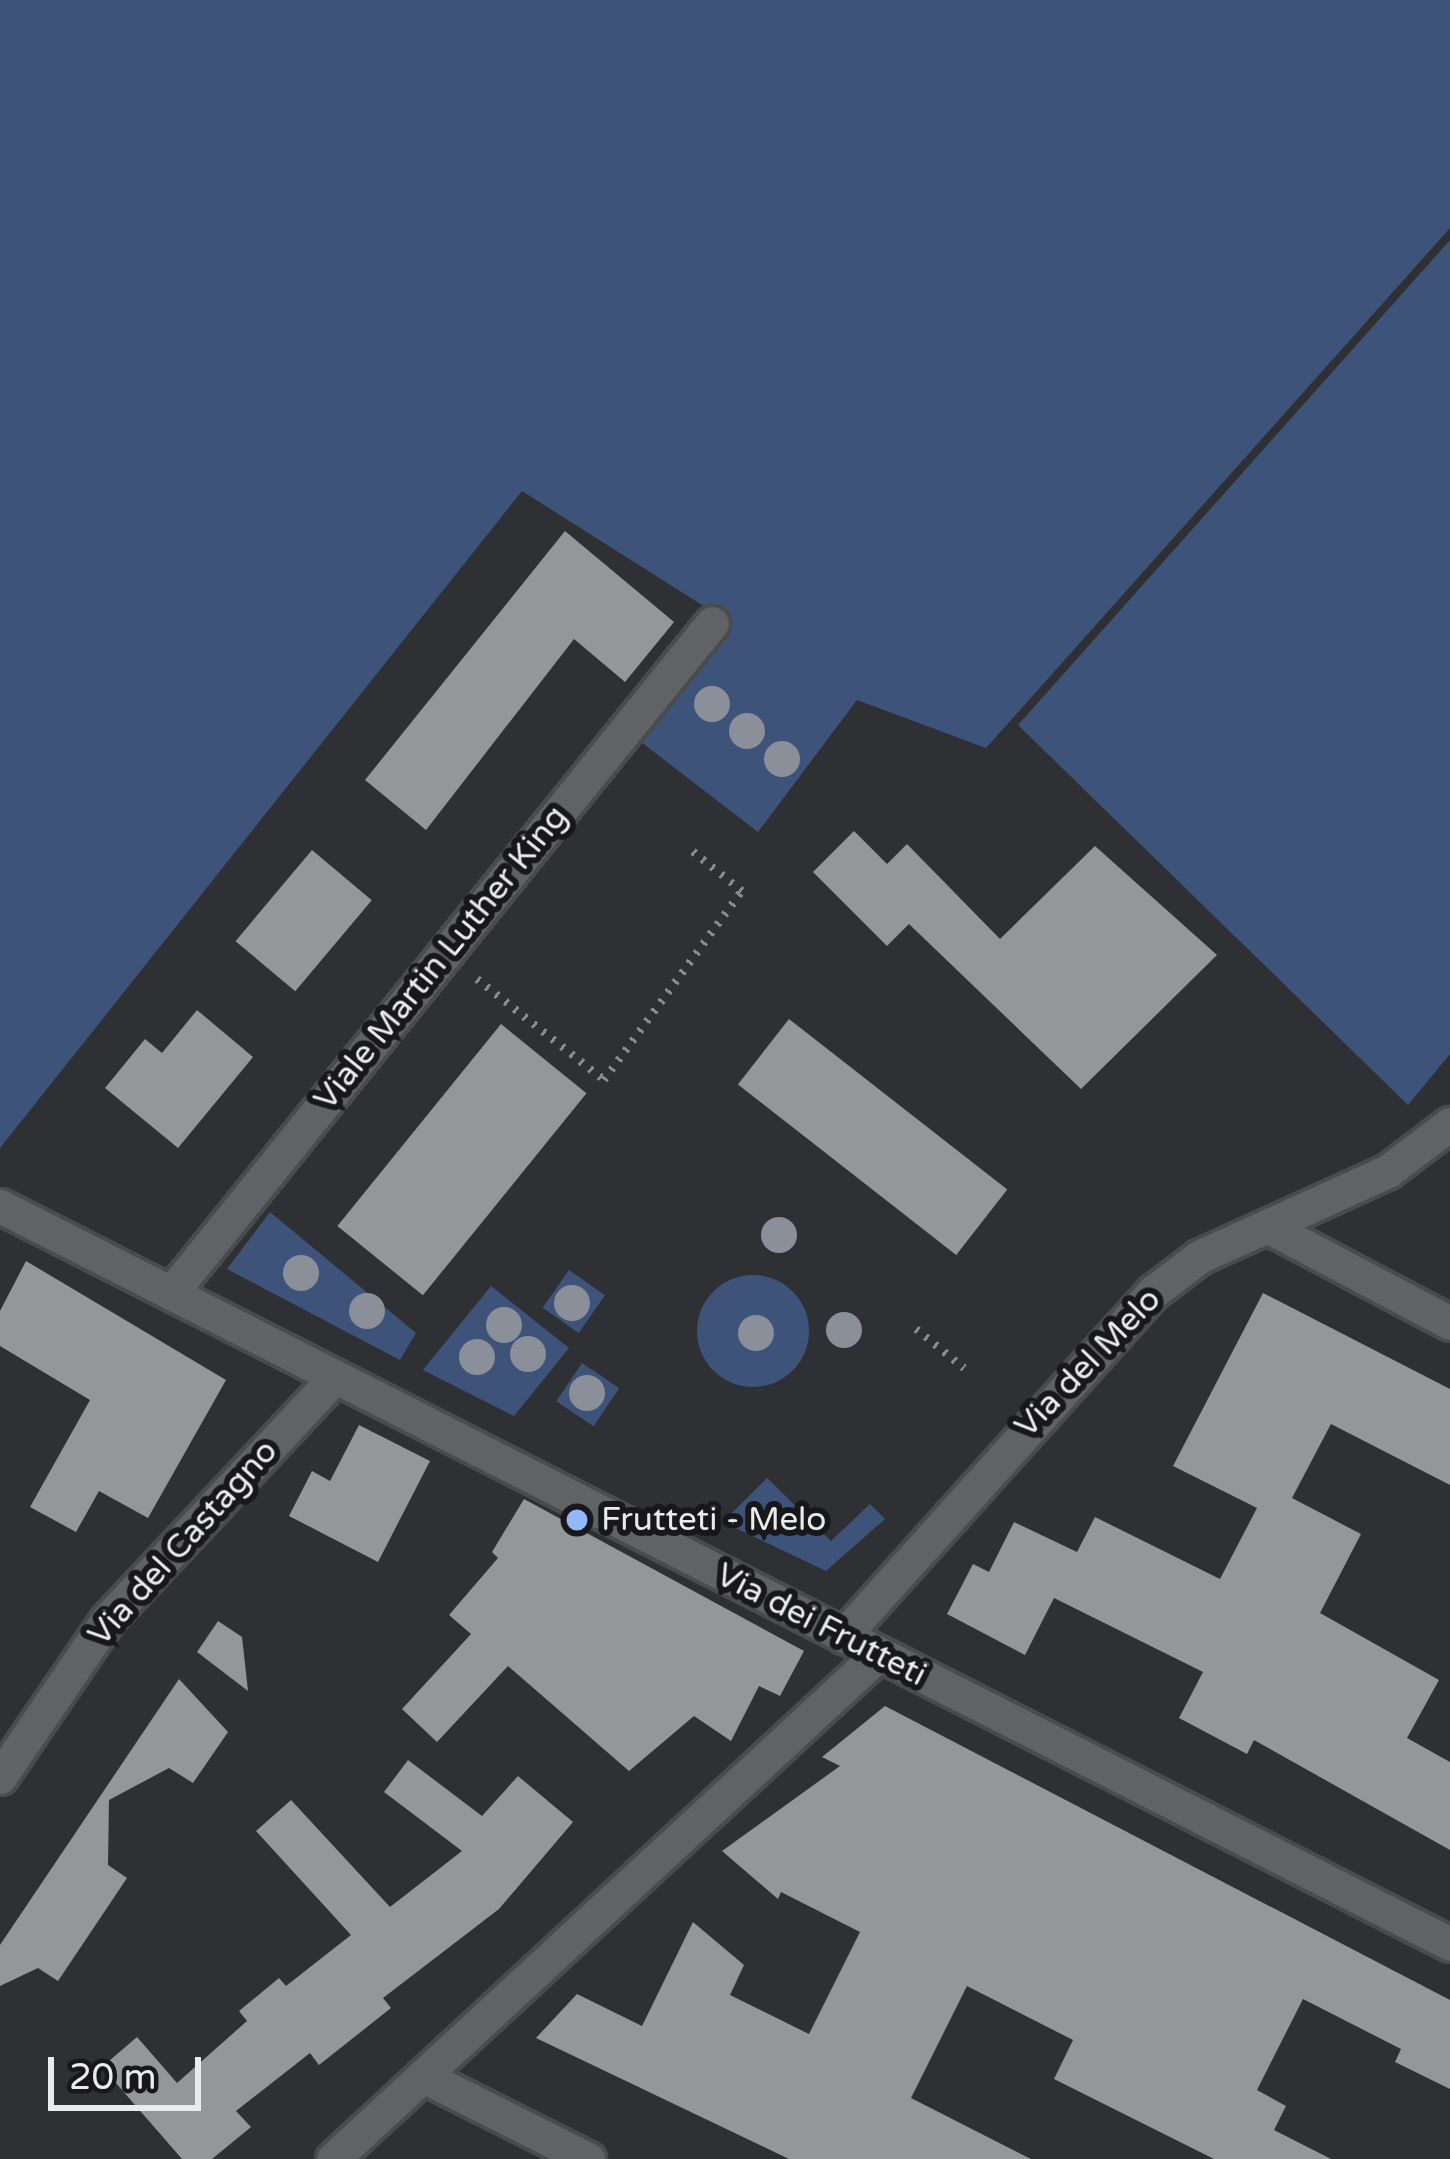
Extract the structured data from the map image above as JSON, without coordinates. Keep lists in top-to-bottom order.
{
  "streets": {
    "street": [
      "Viale Martin Luther King",
      "Via del Melo",
      "Via del Castagno",
      "Via dei Frutteti"
    ]
  },
  "crossings": [
    ["Viale Martin Luther King", "Via dei Frutteti"],
    ["Via del Melo", "Via dei Frutteti"],
    ["Via del Castagno", "Via dei Frutteti"]
  ],
  "places": ["Frutteti - Melo"],
  "scale_bar": "20 m"
}
